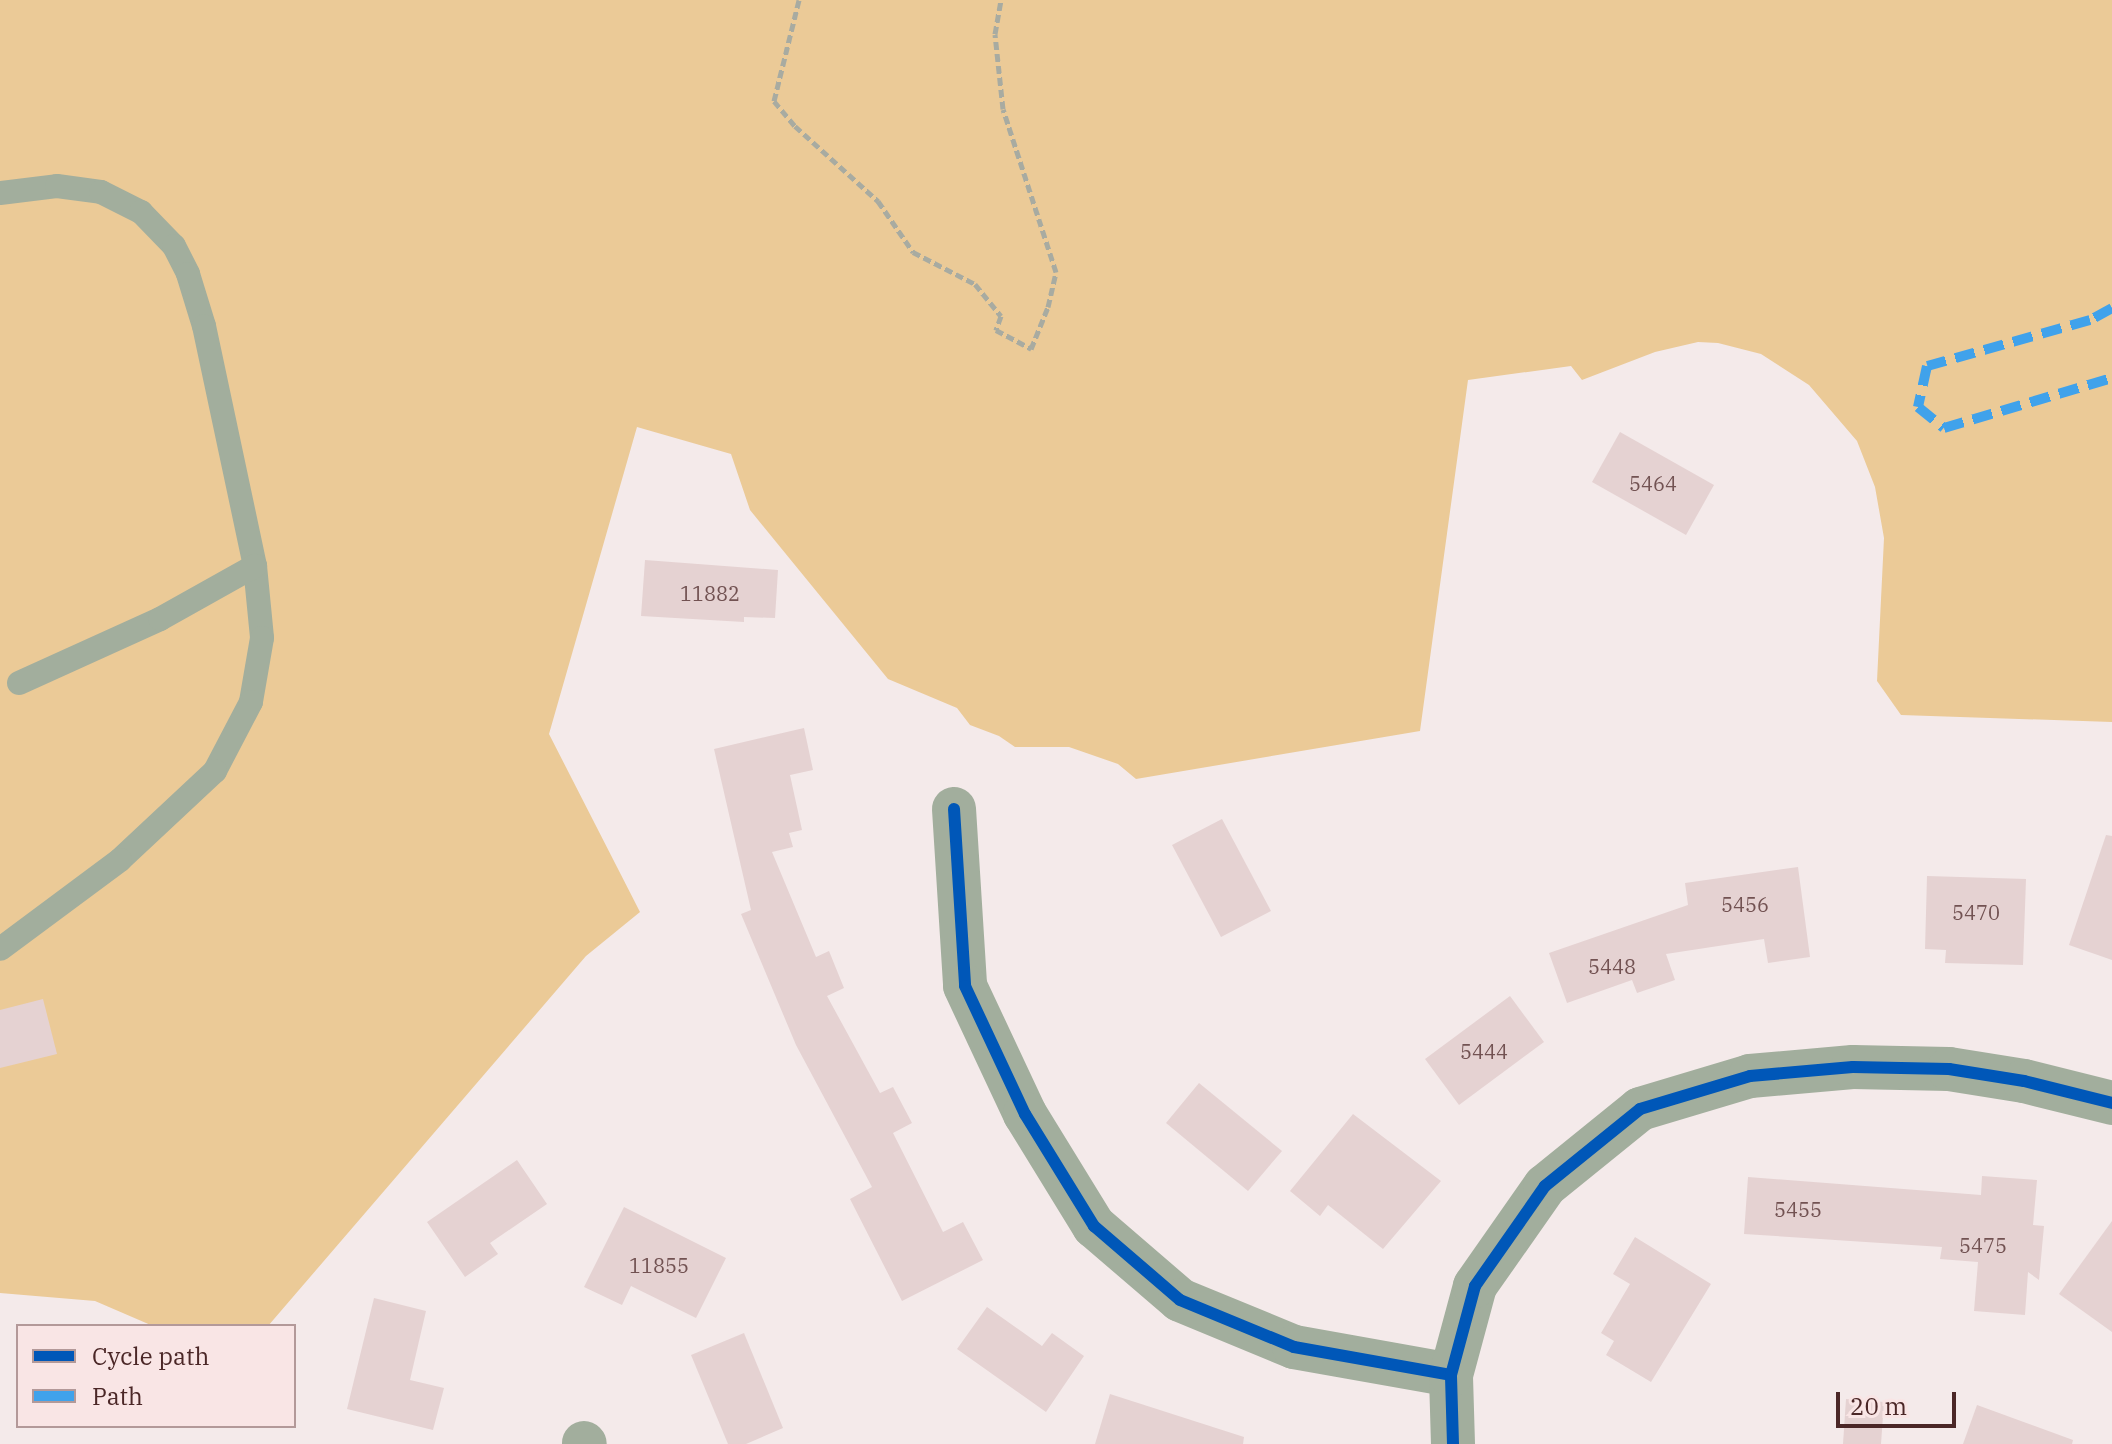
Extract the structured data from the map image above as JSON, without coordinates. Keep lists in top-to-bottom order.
{
  "house_numbers": [
    "5464",
    "11882",
    "5456",
    "5470",
    "5448",
    "5444",
    "5455",
    "5475",
    "11855"
  ],
  "legend": ["Cycle path", "Path"],
  "scale_bar": "20 m"
}
